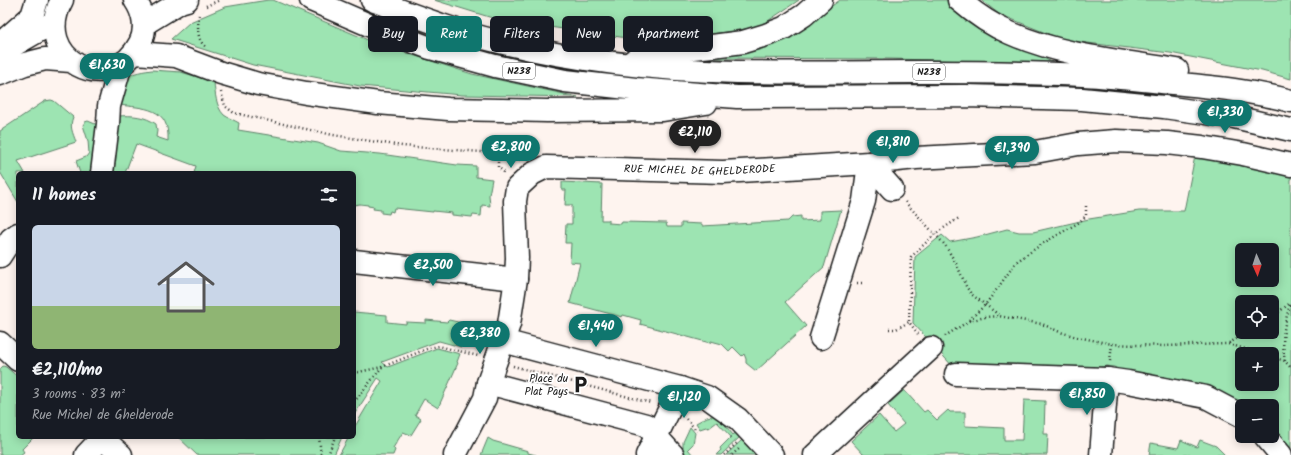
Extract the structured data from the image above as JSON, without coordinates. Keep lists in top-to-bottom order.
{
  "streets": {
    "main road": ["N238", "RUE MICHEL DE GHELDERODE"]
  },
  "places": {
    "parking": ["Place du Plat Pays"]
  },
  "north": "bottom",
  "page": {
    "chip": [
      "Buy",
      "Rent",
      "Filters",
      "New",
      "Apartment"
    ],
    "price": [
      "€1,630",
      "€1,330",
      "€2,110",
      "€1,810",
      "€2,800",
      "€1,390",
      "€2,500",
      "€1,440",
      "€2,380",
      "€1,850",
      "€1,120"
    ],
    "heading": "11 homes",
    "list": [
      {
        "name": "€2,110/mo",
        "note": "3 rooms · 83 m² · Rue Michel de Ghelderode"
      }
    ],
    "map_buttons": ["+", "−"]
  }
}
